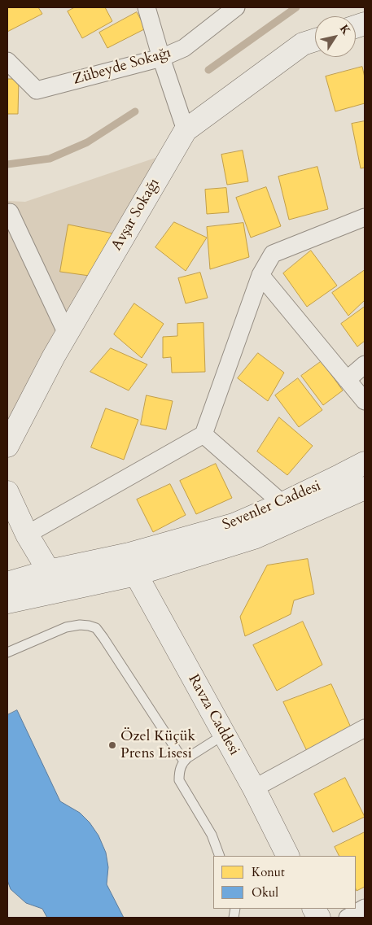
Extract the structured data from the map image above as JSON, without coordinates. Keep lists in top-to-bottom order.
{
  "streets": {
    "street": [
      "Zübeyde Sokağı",
      "Avşar Sokağı",
      "Sevenler Caddesi",
      "Ravza Caddesi"
    ]
  },
  "crossings": [
    ["Sevenler Caddesi", "Ravza Caddesi"]
  ],
  "places": ["Özel Küçük Prens Lisesi"],
  "legend": ["Konut", "Okul"],
  "north": "top right"
}
